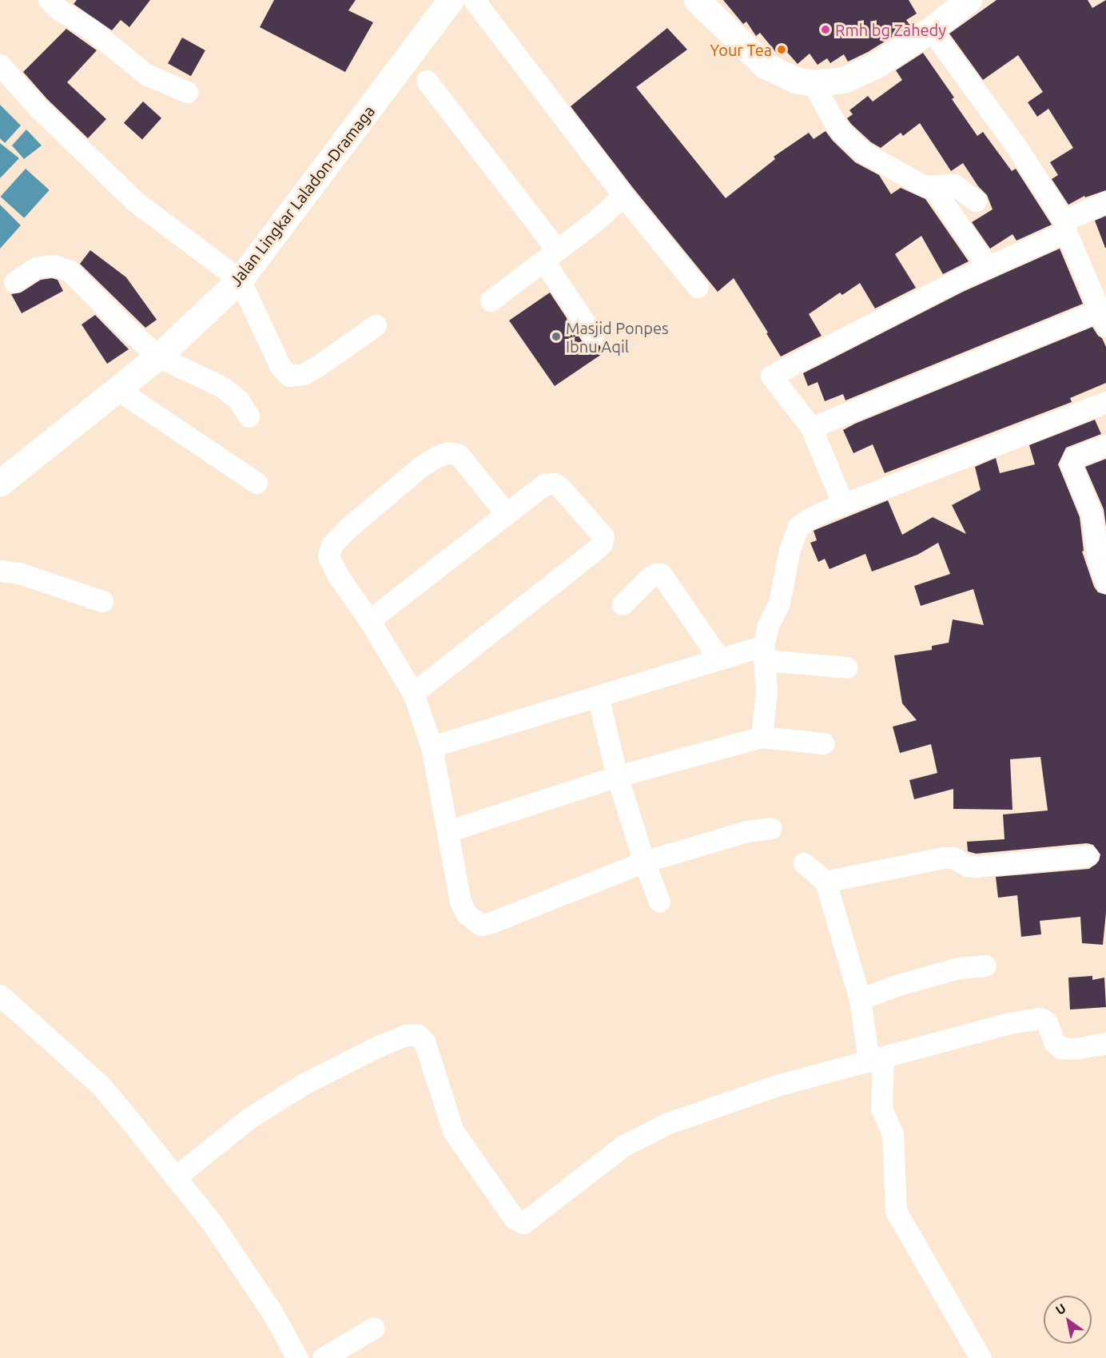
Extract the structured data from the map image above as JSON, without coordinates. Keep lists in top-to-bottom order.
{
  "streets": {
    "main road": ["Jalan Lingkar Laladon-Dramaga"]
  },
  "places": ["Rmh bg Zahedy", "Your Tea", "Masjid Ponpes Ibnu Aqil"],
  "north": "top left"
}
